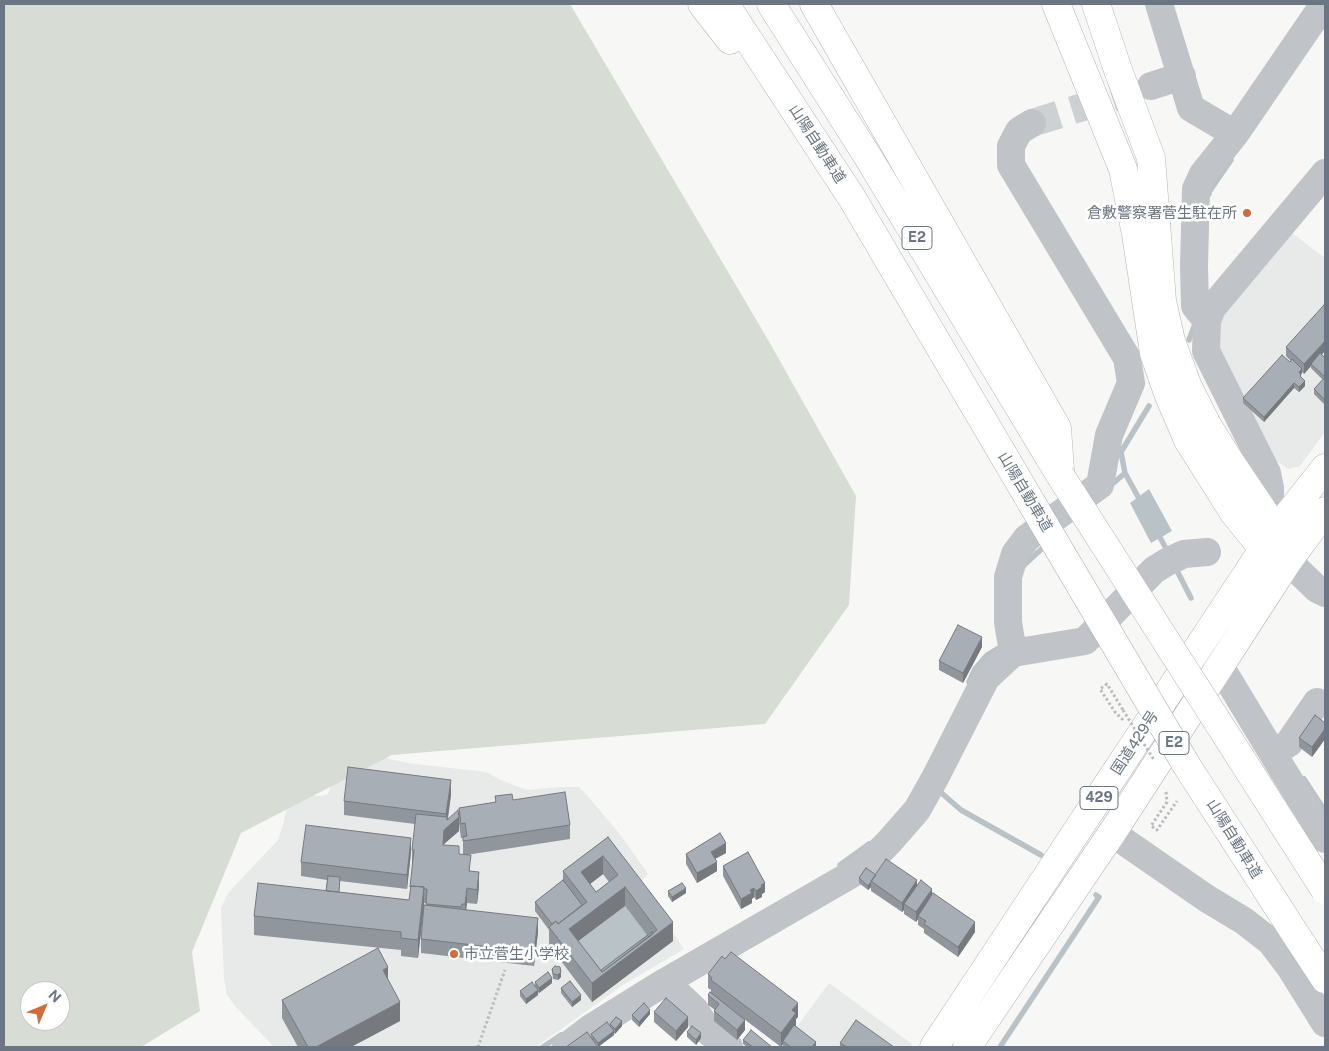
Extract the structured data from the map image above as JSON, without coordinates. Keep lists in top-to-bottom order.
{
  "streets": {
    "highway": [
      "山陽自動車道",
      "E2",
      "国道429号",
      "429"
    ]
  },
  "places": ["倉敷警察署菅生駐在所", "市立菅生小学校"],
  "north": "top right"
}
